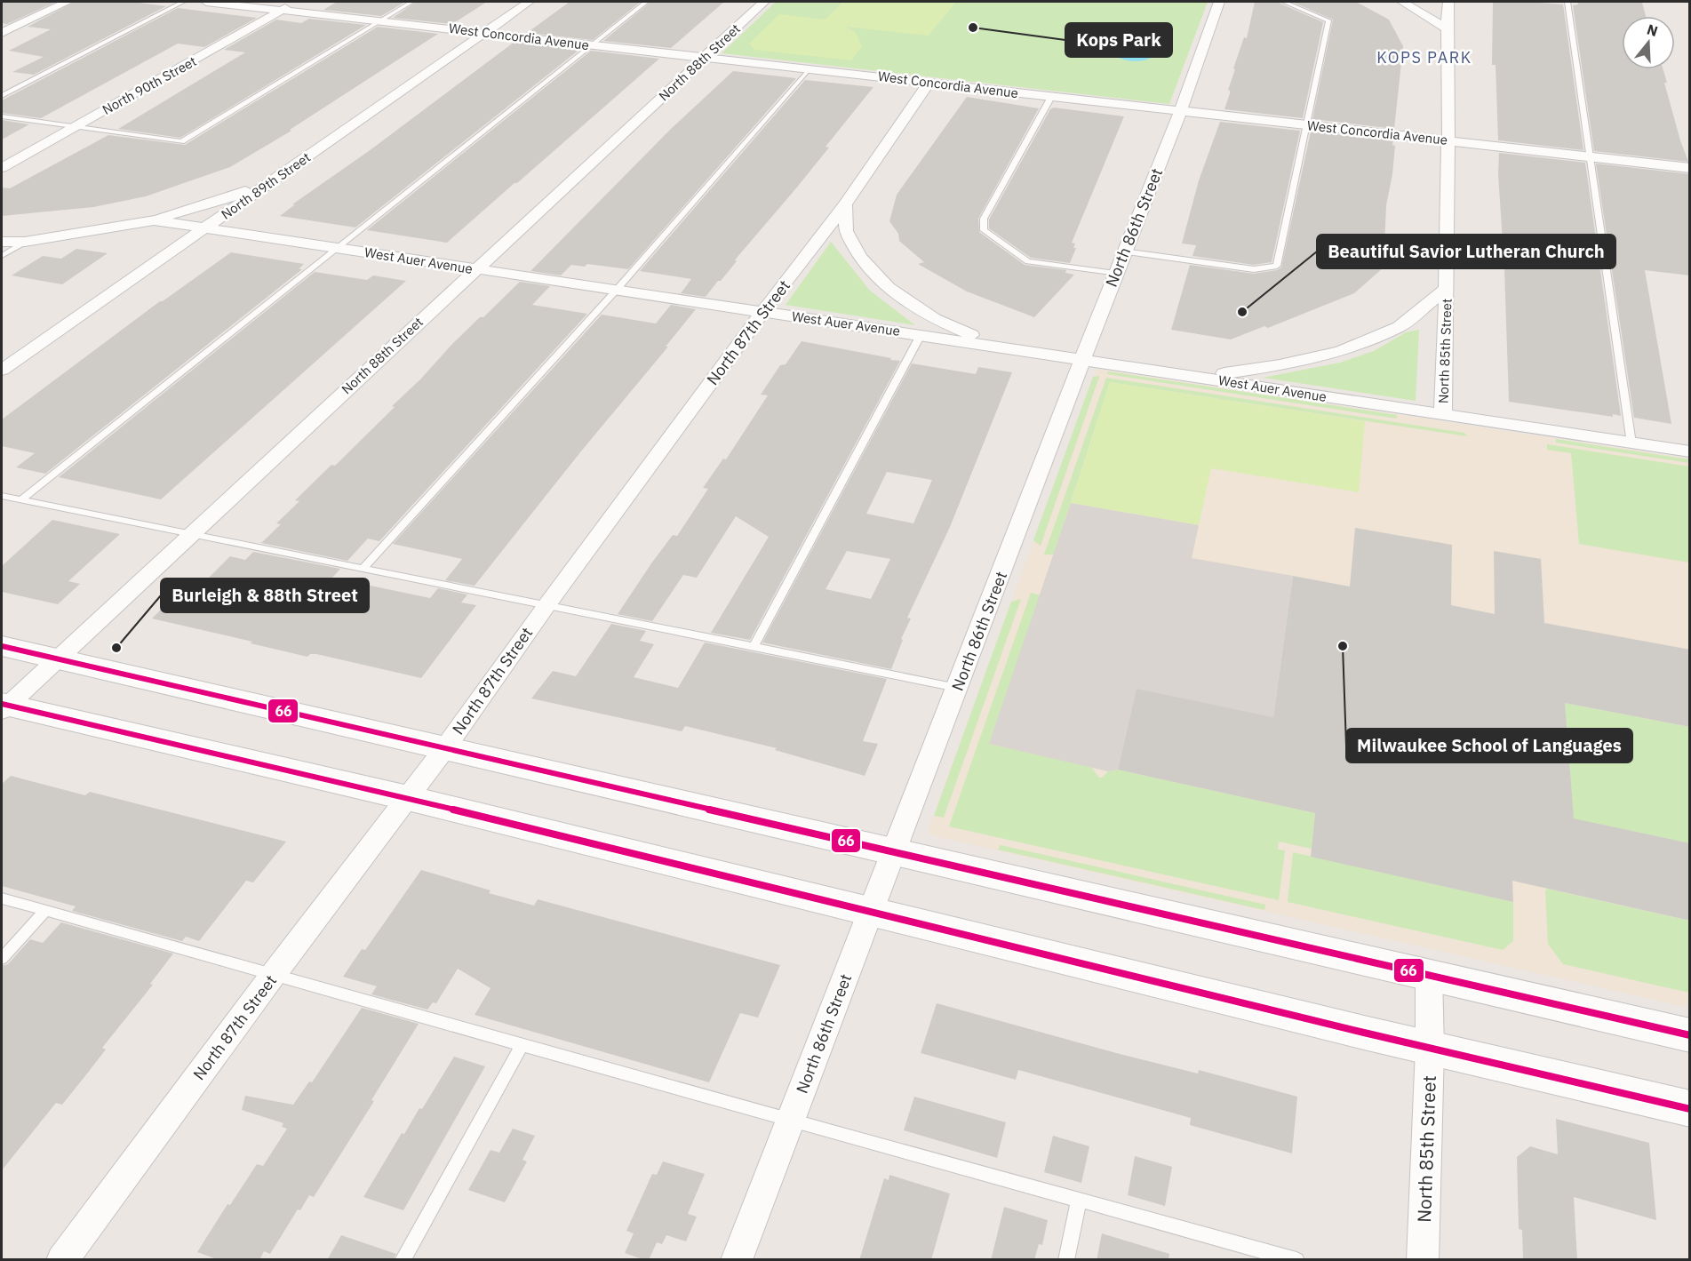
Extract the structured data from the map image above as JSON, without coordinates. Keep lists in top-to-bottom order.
{
  "streets": {
    "street": [
      "West Concordia Avenue",
      "North 88th Street",
      "North 90th Street",
      "North 89th Street",
      "North 86th Street",
      "West Auer Avenue",
      "North 87th Street",
      "North 85th Street"
    ]
  },
  "crossings": [
    ["West Concordia Avenue", "North 88th Street"],
    ["West Concordia Avenue", "North 90th Street"],
    ["West Concordia Avenue", "North 89th Street"],
    ["West Concordia Avenue", "North 86th Street"],
    ["West Concordia Avenue", "North 87th Street"],
    ["West Concordia Avenue", "North 85th Street"],
    ["North 88th Street", "West Auer Avenue"],
    ["North 89th Street", "West Auer Avenue"],
    ["North 86th Street", "West Auer Avenue"],
    ["West Auer Avenue", "North 87th Street"],
    ["West Auer Avenue", "North 85th Street"]
  ],
  "districts": ["KOPS PARK"],
  "places": [
    "Kops Park",
    "Beautiful Savior Lutheran Church",
    "Milwaukee School of Languages",
    "Burleigh & 88th Street"
  ],
  "lines": ["transit line 66"],
  "north": "top"
}
